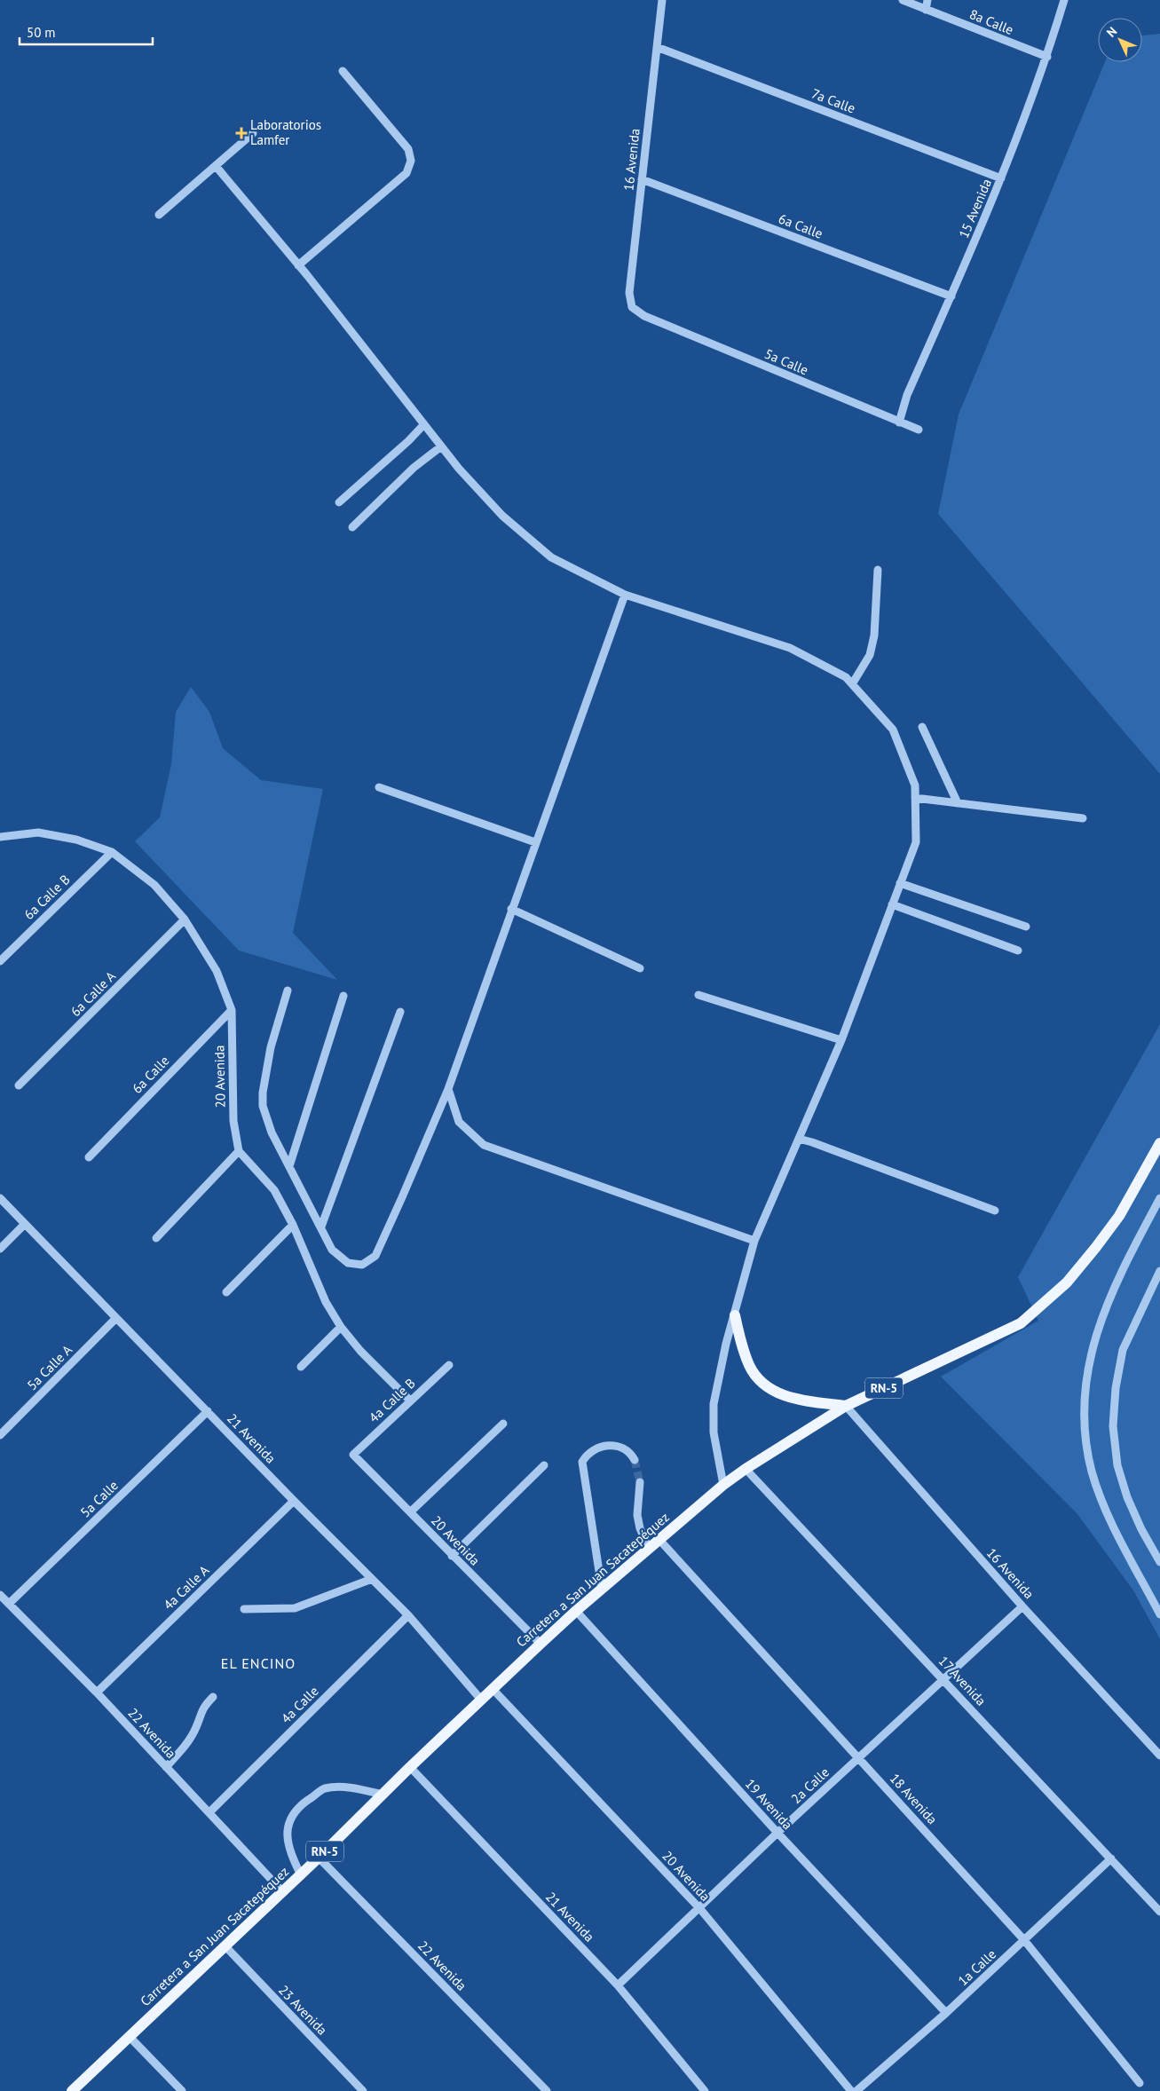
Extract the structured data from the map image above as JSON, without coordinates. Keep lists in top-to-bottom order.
{
  "streets": {
    "main road": ["RN-5", "Carretera a San Juan Sacatepéquez"],
    "street": [
      "8a Calle",
      "7a Calle",
      "16 Avenida",
      "15 Avenida",
      "6a Calle",
      "5a Calle",
      "6a Calle B",
      "6a Calle A",
      "20 Avenida",
      "5a Calle A",
      "4a Calle B",
      "21 Avenida",
      "4a Calle A",
      "17 Avenida",
      "4a Calle",
      "22 Avenida",
      "2a Calle",
      "18 Avenida",
      "19 Avenida",
      "1a Calle",
      "23 Avenida"
    ]
  },
  "crossings": [
    ["8a Calle", "15 Avenida"],
    ["7a Calle", "16 Avenida"],
    ["7a Calle", "15 Avenida"],
    ["16 Avenida", "6a Calle"],
    ["16 Avenida", "5a Calle"],
    ["16 Avenida", "Carretera a San Juan Sacatepéquez"],
    ["16 Avenida", "2a Calle"],
    ["15 Avenida", "6a Calle"],
    ["15 Avenida", "5a Calle"],
    ["6a Calle", "20 Avenida"],
    ["5a Calle", "21 Avenida"],
    ["5a Calle", "22 Avenida"],
    ["6a Calle B", "20 Avenida"],
    ["6a Calle A", "20 Avenida"],
    ["20 Avenida", "4a Calle B"],
    ["20 Avenida", "Carretera a San Juan Sacatepéquez"],
    ["20 Avenida", "2a Calle"],
    ["5a Calle A", "21 Avenida"],
    ["21 Avenida", "Carretera a San Juan Sacatepéquez"],
    ["21 Avenida", "4a Calle A"],
    ["21 Avenida", "4a Calle"],
    ["21 Avenida", "2a Calle"],
    ["Carretera a San Juan Sacatepéquez", "17 Avenida"],
    ["Carretera a San Juan Sacatepéquez", "22 Avenida"],
    ["Carretera a San Juan Sacatepéquez", "18 Avenida"],
    ["Carretera a San Juan Sacatepéquez", "19 Avenida"],
    ["Carretera a San Juan Sacatepéquez", "23 Avenida"],
    ["4a Calle A", "22 Avenida"],
    ["17 Avenida", "2a Calle"],
    ["17 Avenida", "1a Calle"],
    ["4a Calle", "22 Avenida"],
    ["2a Calle", "18 Avenida"],
    ["2a Calle", "19 Avenida"],
    ["18 Avenida", "1a Calle"],
    ["19 Avenida", "1a Calle"]
  ],
  "districts": ["EL ENCINO"],
  "places": {
    "health": ["Laboratorios Lamfer"]
  },
  "scale_bar": "50 m",
  "north": "top left"
}
